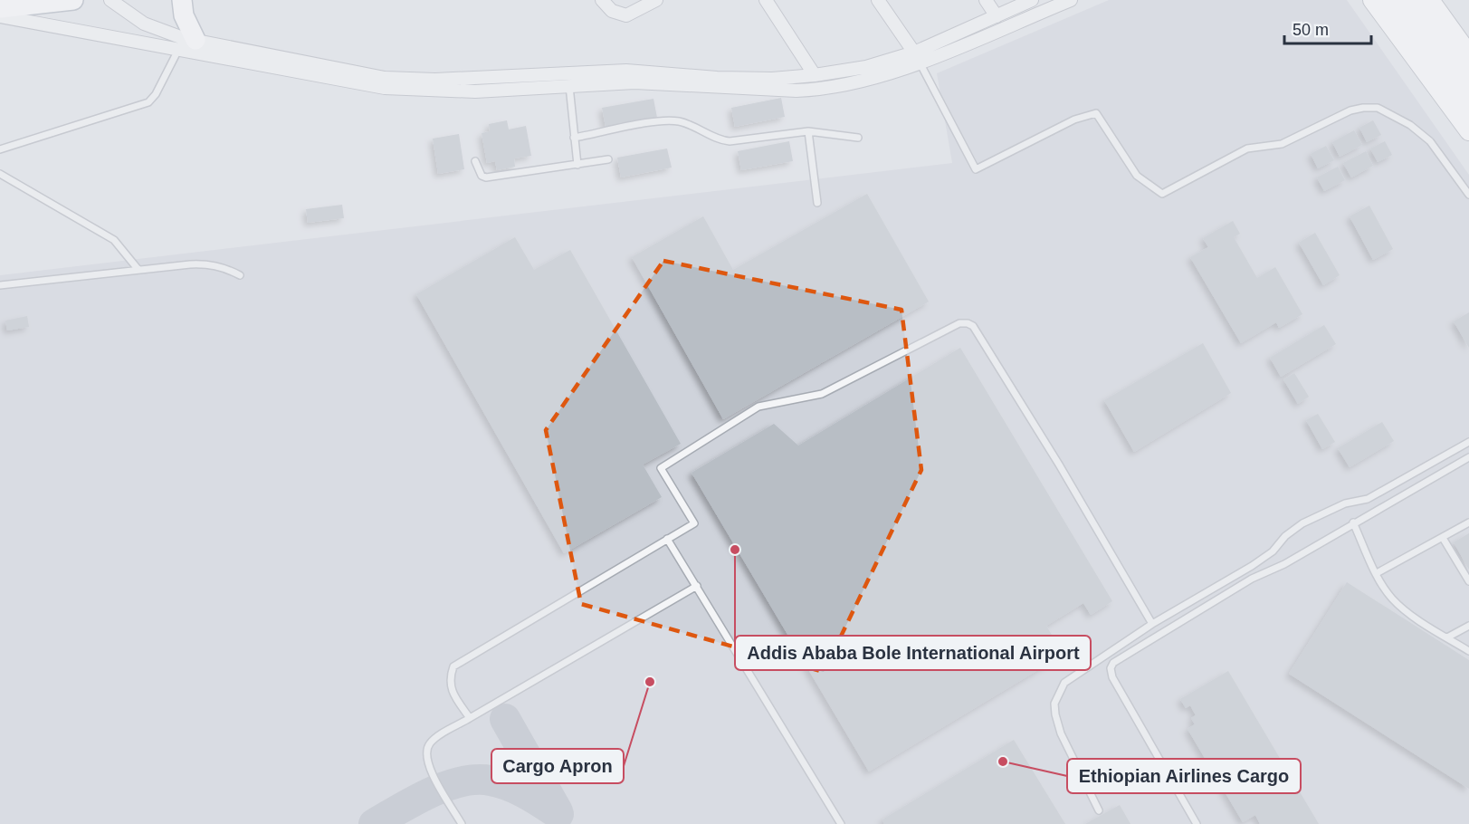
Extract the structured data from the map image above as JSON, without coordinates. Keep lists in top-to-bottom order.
{
  "places": ["Addis Ababa Bole International Airport", "Cargo Apron", "Ethiopian Airlines Cargo"],
  "scale_bar": "50 m"
}
